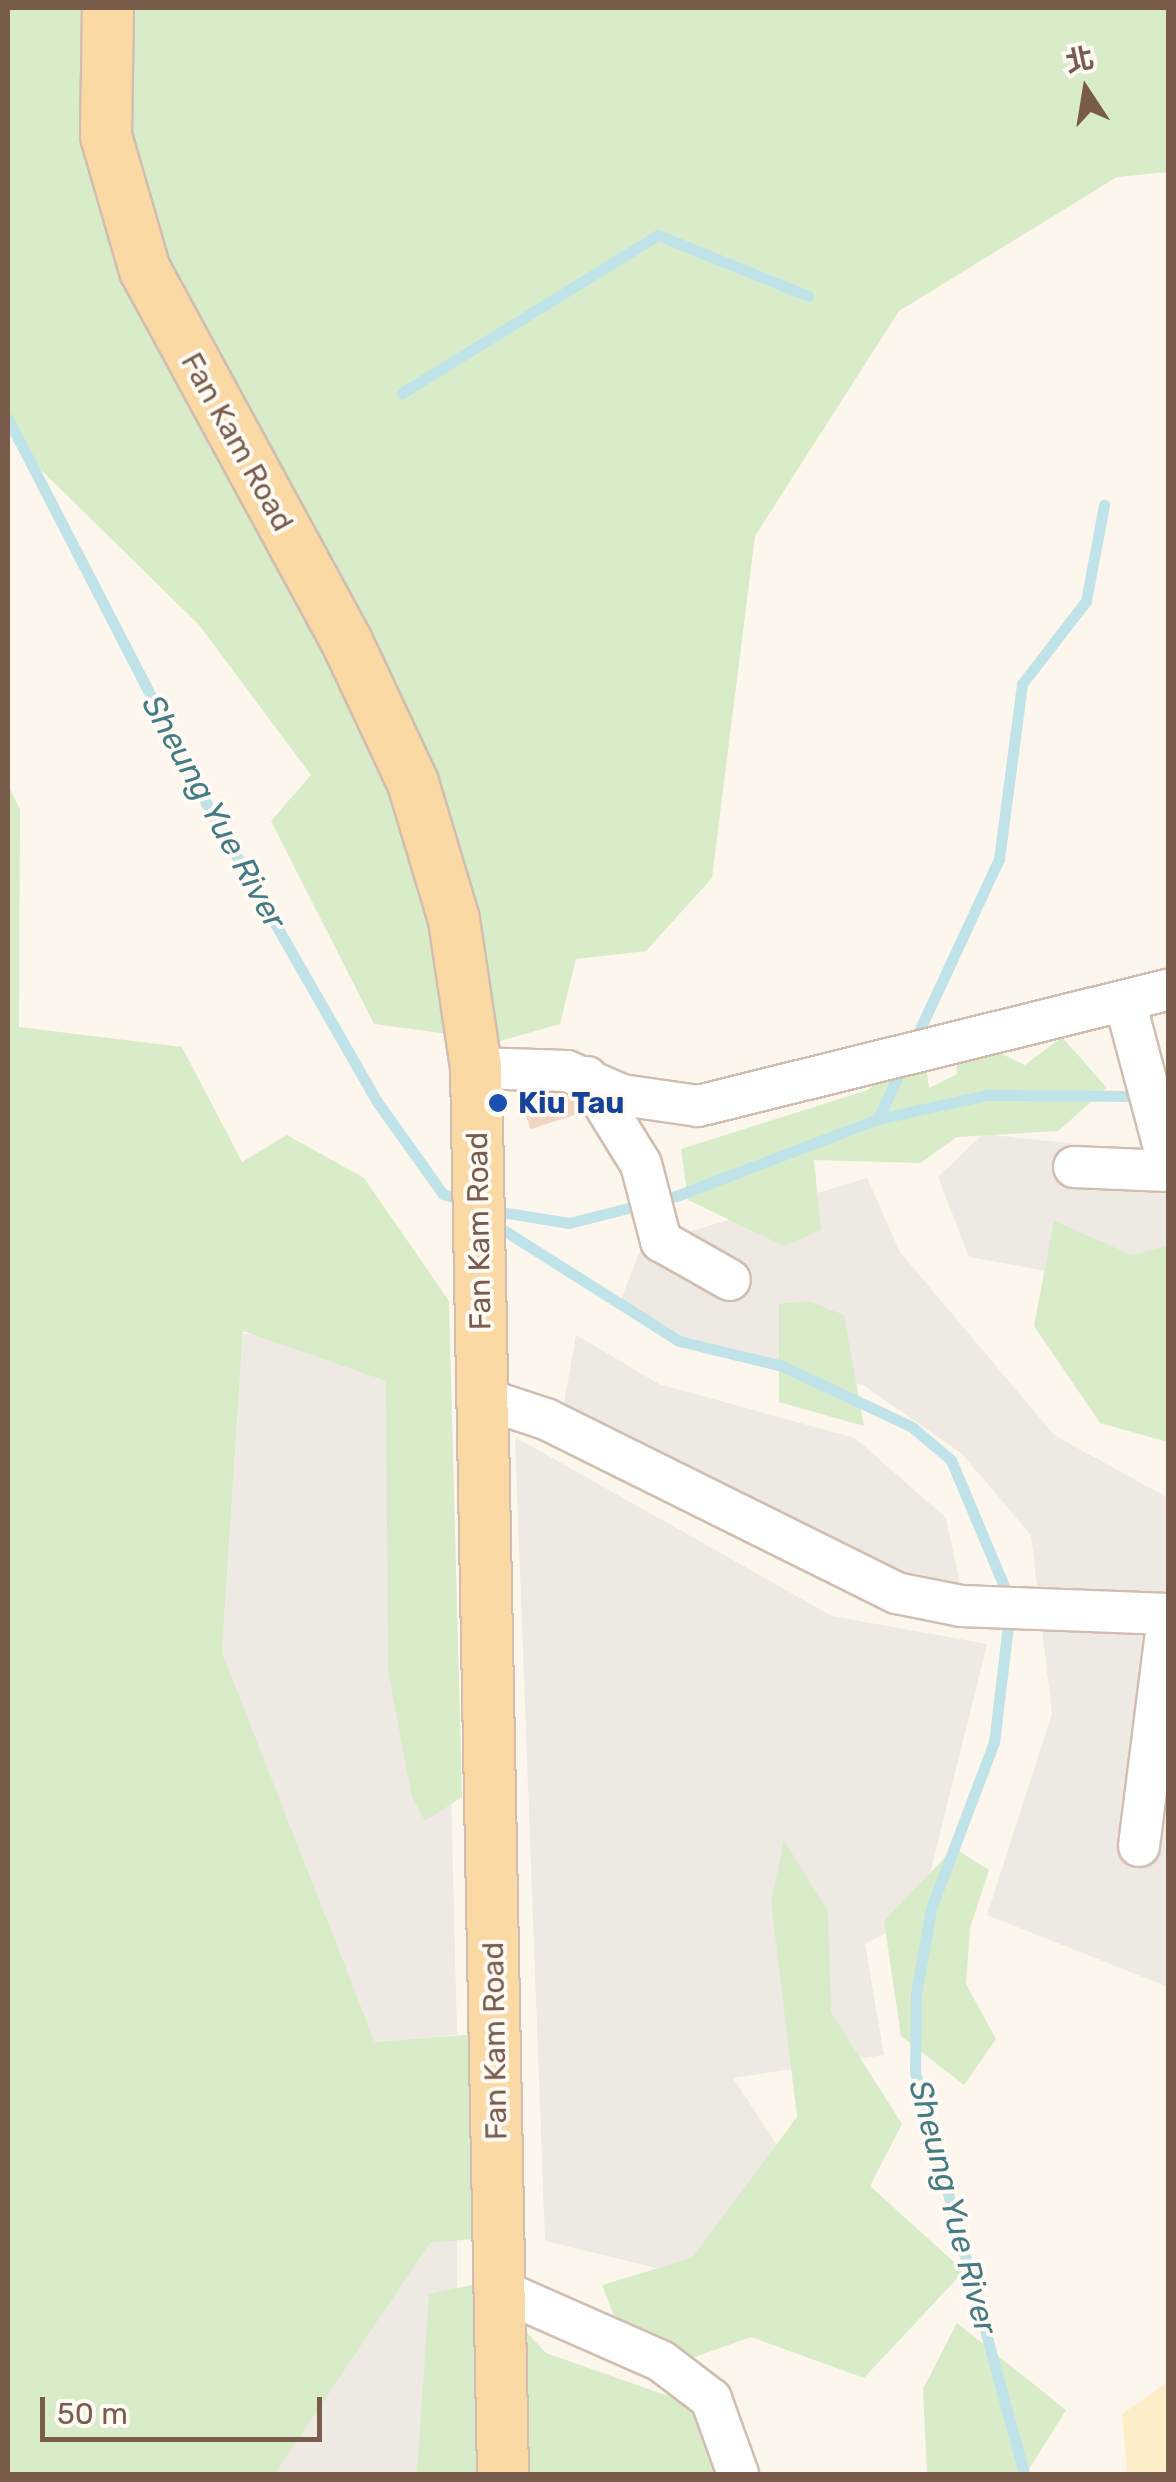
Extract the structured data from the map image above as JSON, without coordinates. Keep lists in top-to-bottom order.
{
  "streets": {
    "main road": ["Fan Kam Road"]
  },
  "water": ["Sheung Yue River"],
  "places": ["Kiu Tau"],
  "scale_bar": "50 m",
  "north": "top"
}
